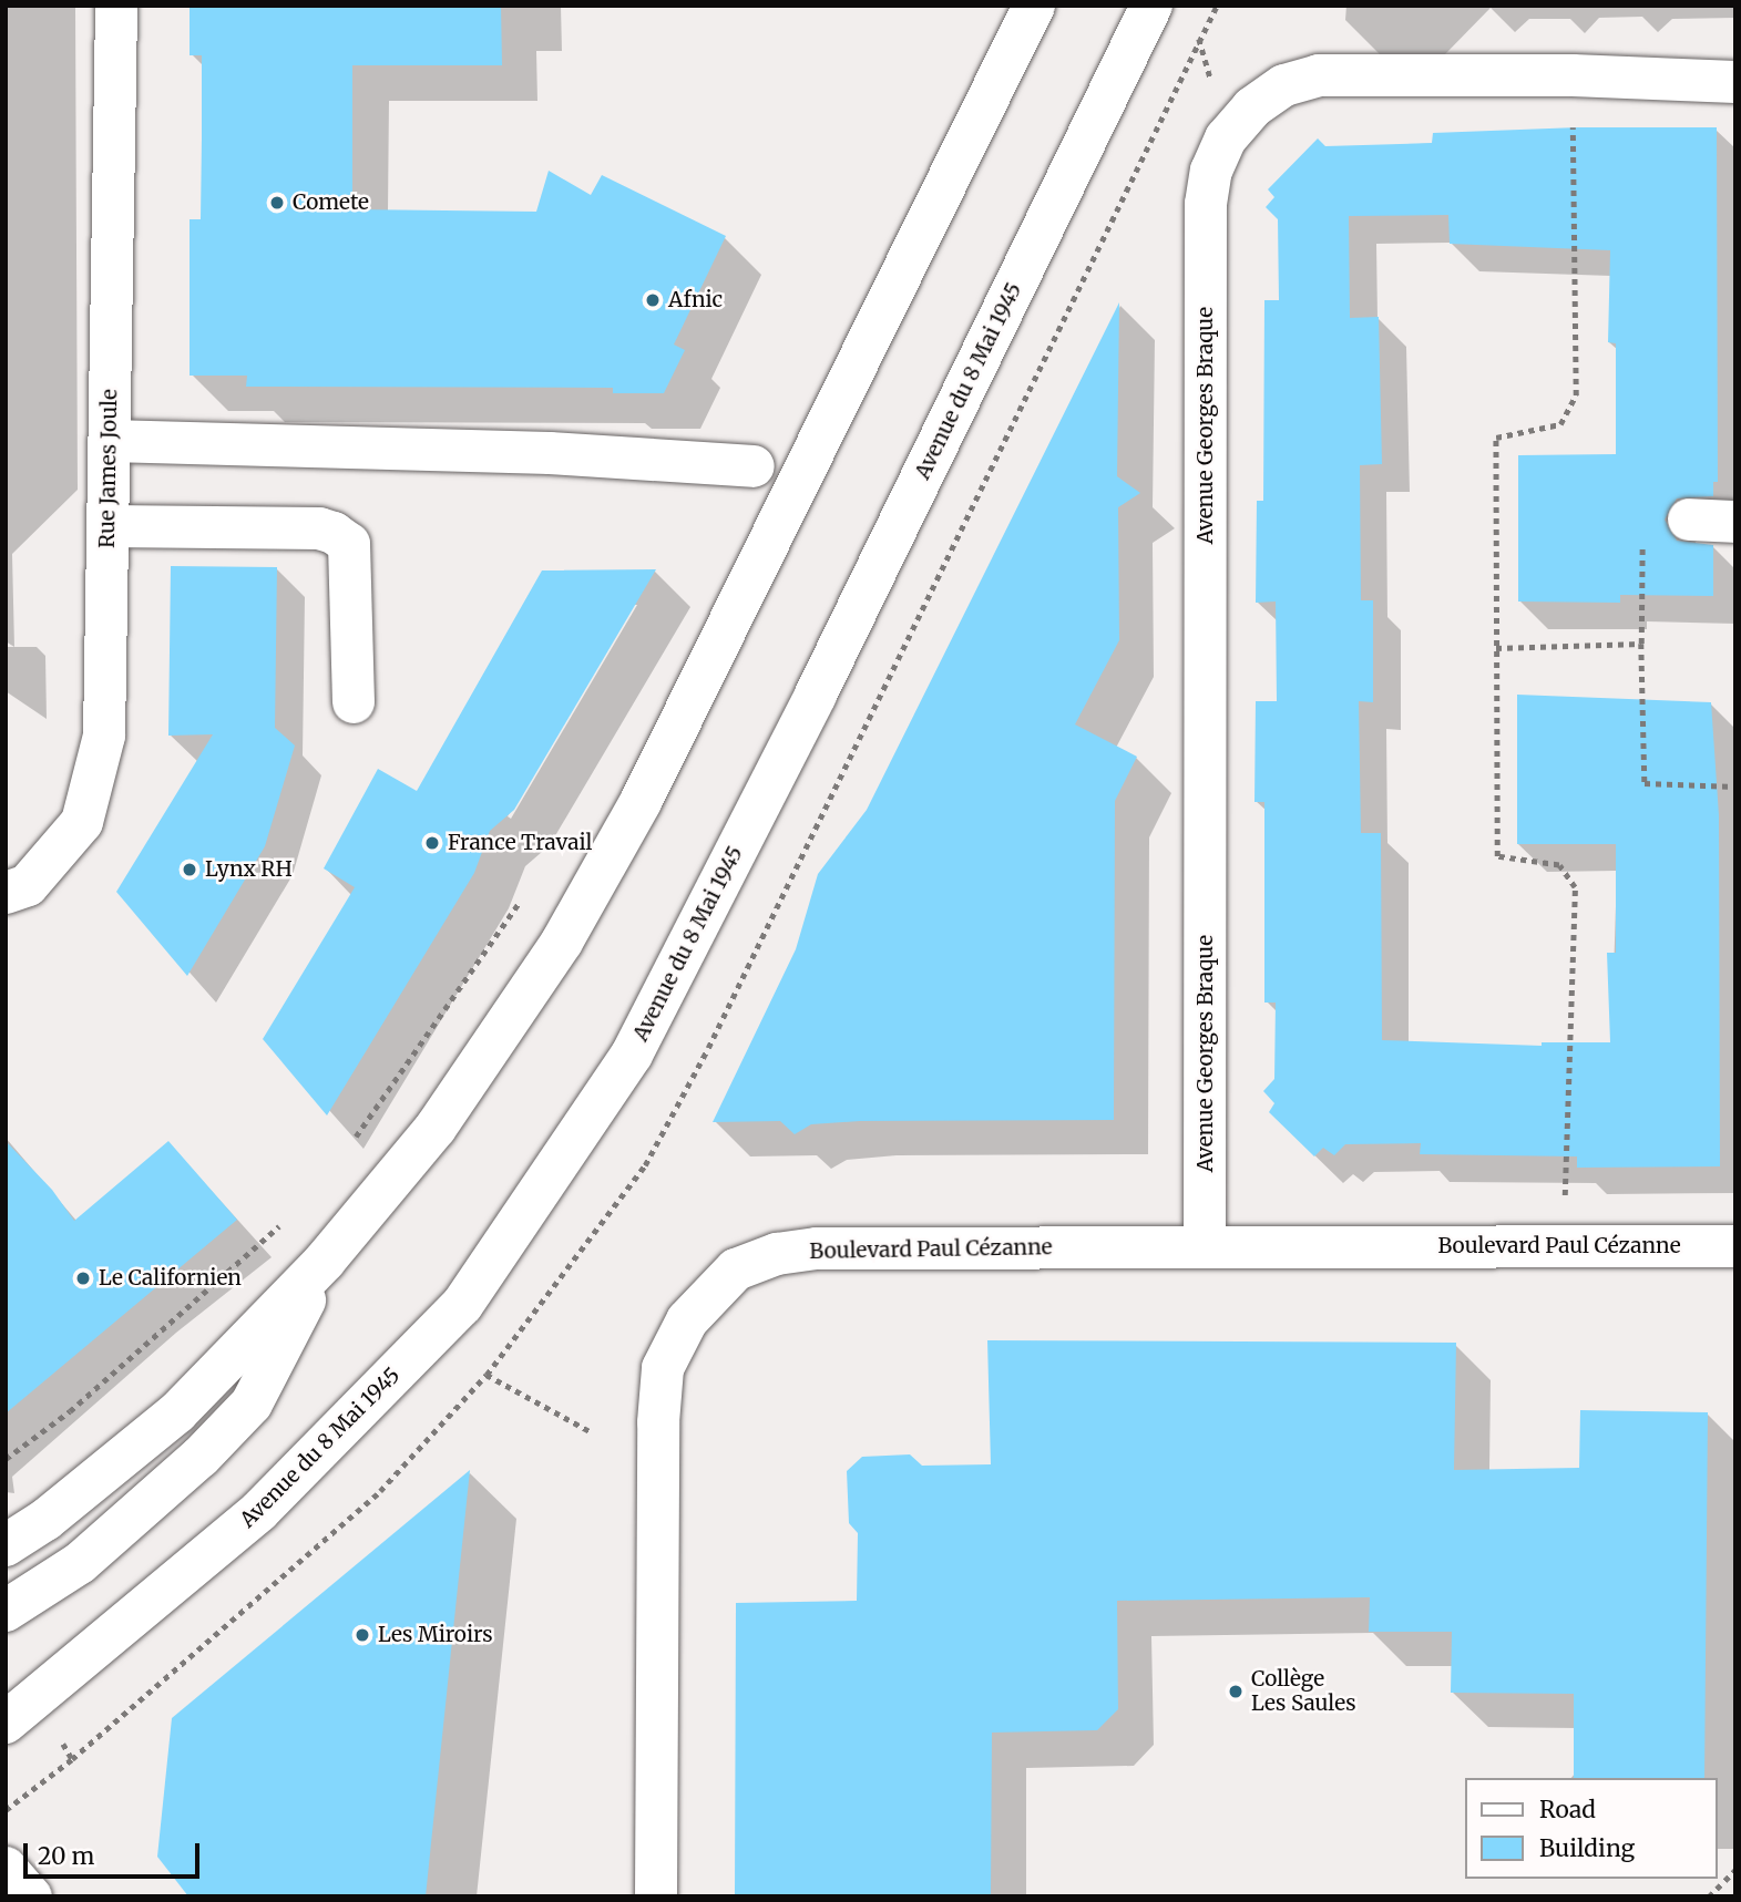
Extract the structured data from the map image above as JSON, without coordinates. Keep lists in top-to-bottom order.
{
  "streets": {
    "main road": [
      "Avenue du 8 Mai 1945",
      "Avenue Georges Braque",
      "Rue James Joule",
      "Boulevard Paul Cézanne"
    ]
  },
  "crossings": [
    ["Avenue Georges Braque", "Boulevard Paul Cézanne"]
  ],
  "places": [
    "Comete",
    "Afnic",
    "France Travail",
    "Lynx RH",
    "Le Californien",
    "Les Miroirs",
    "Collège Les Saules"
  ],
  "legend": ["Road", "Building"],
  "scale_bar": "20 m"
}
